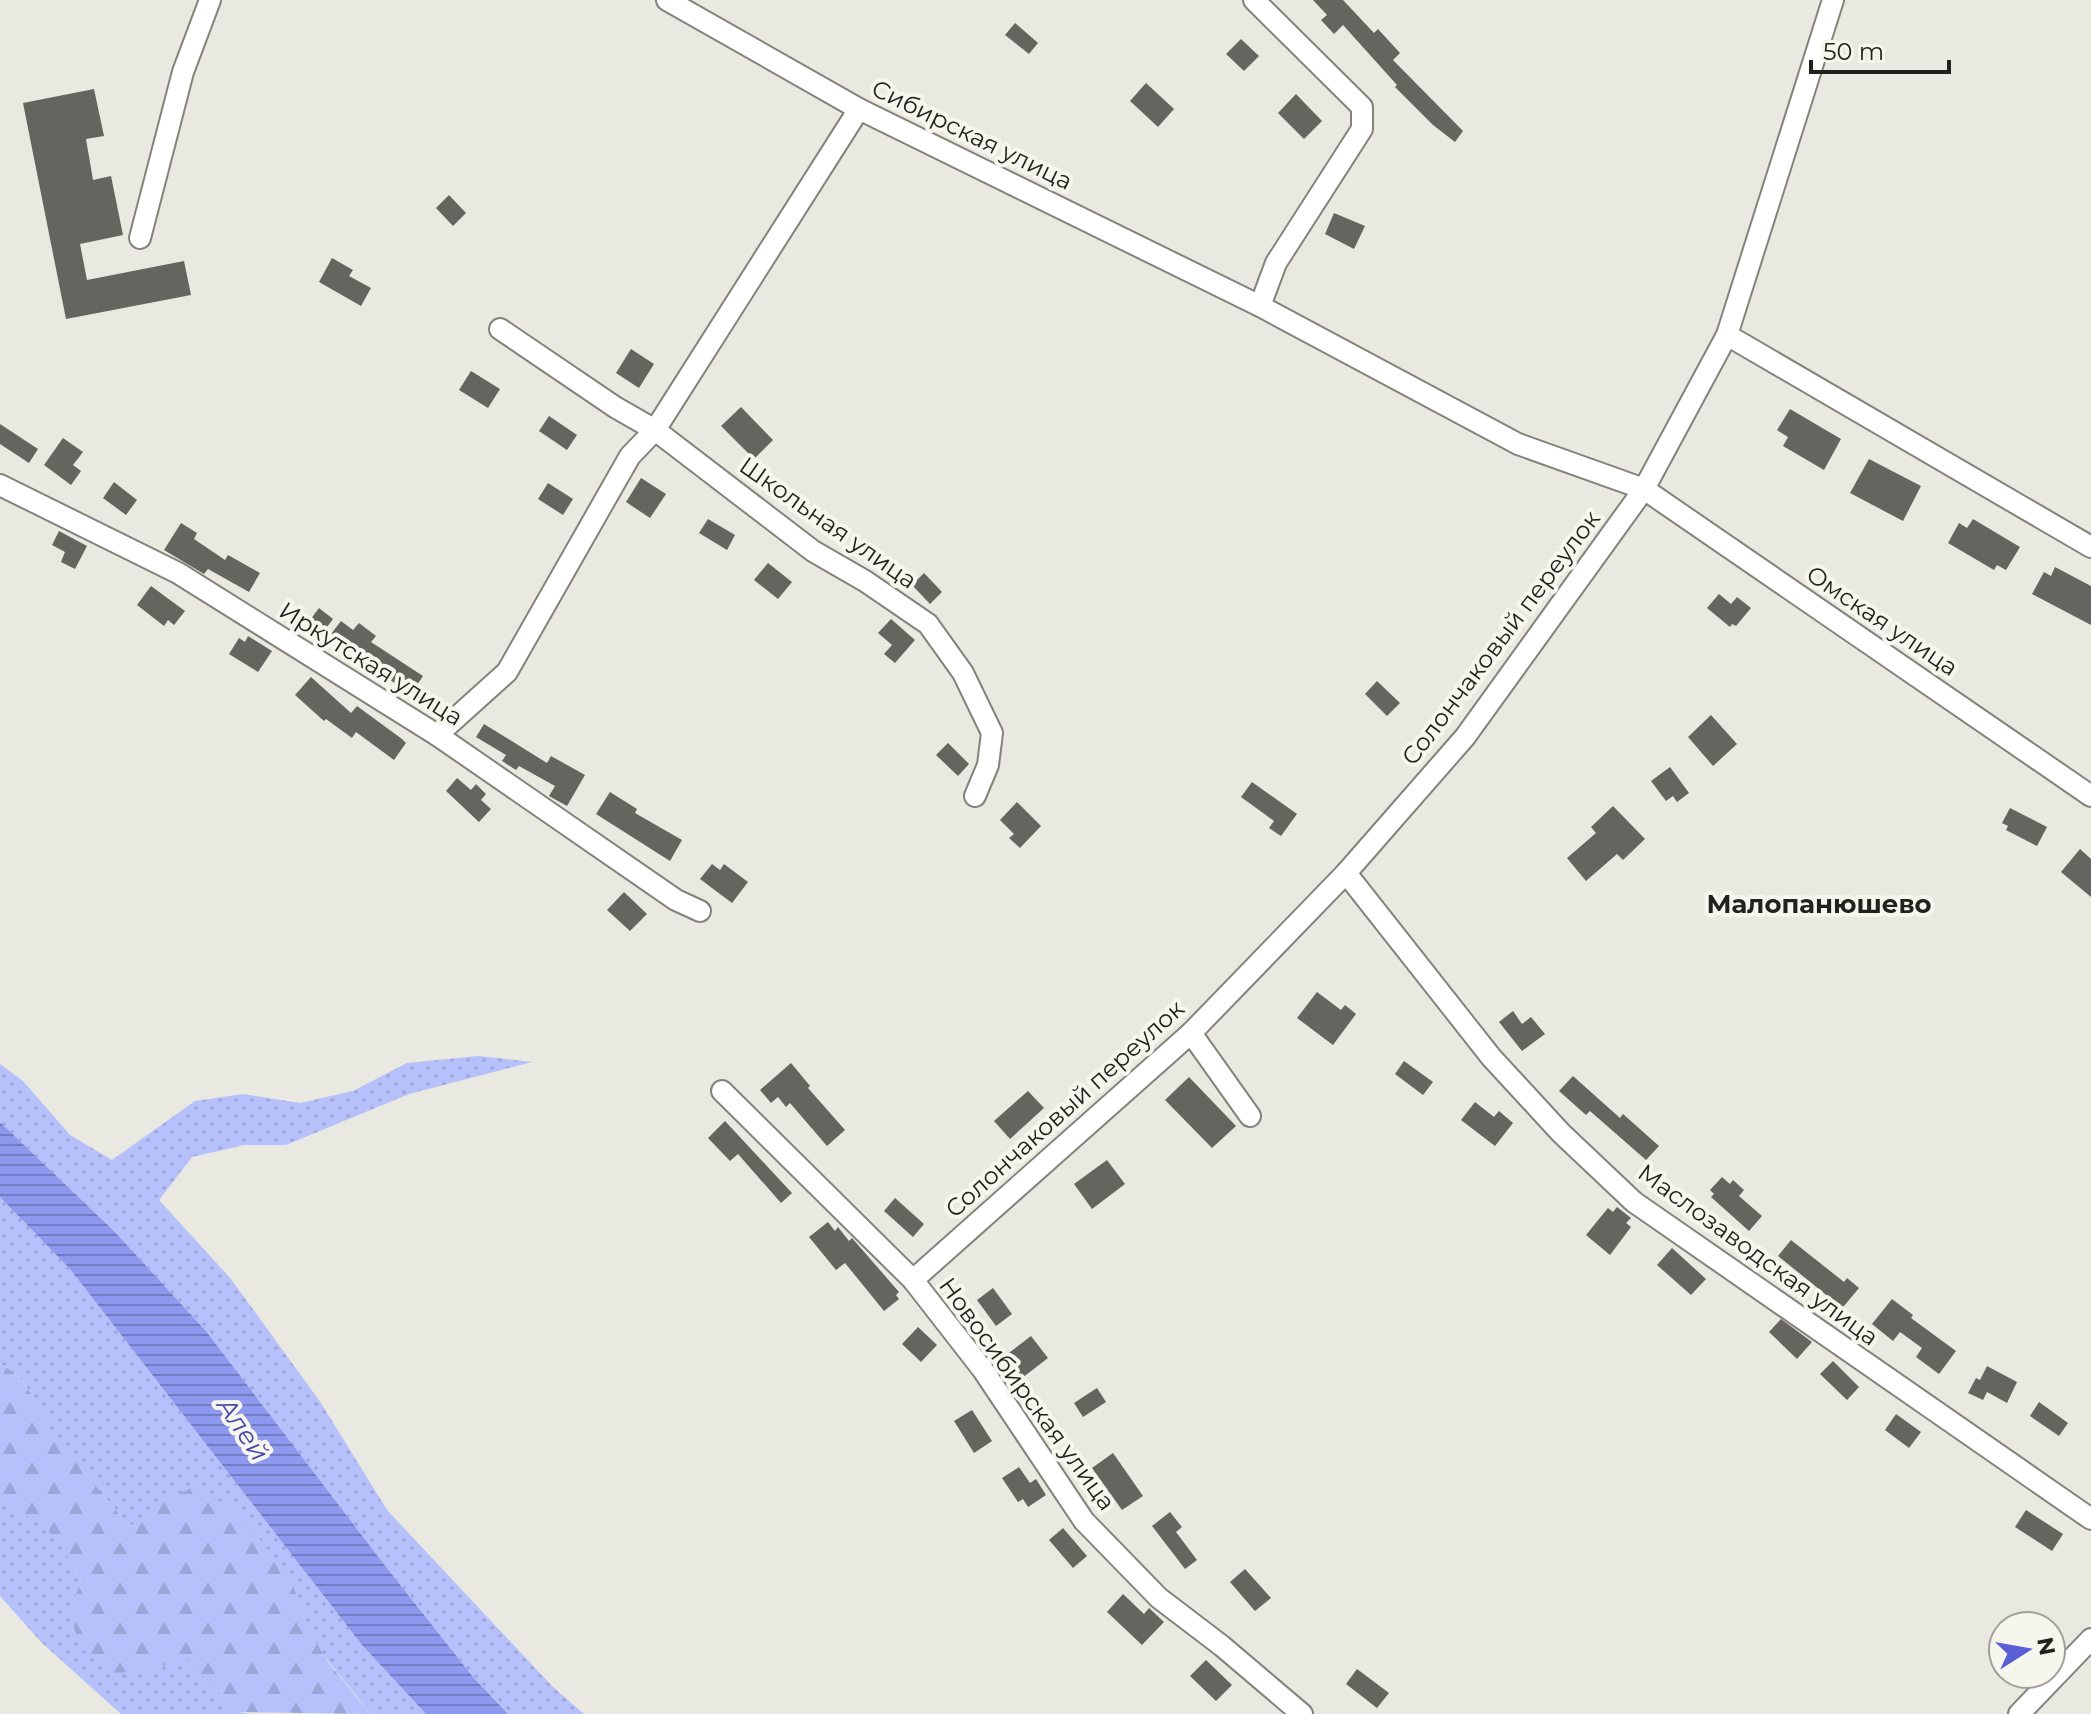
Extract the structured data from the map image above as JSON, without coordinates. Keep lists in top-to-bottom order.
{
  "streets": {
    "street": [
      "Сибирская улица",
      "Школьная улица",
      "Омская улица",
      "Солончаковый переулок",
      "Иркутская улица",
      "Маслозаводская улица",
      "Новосибирская улица"
    ]
  },
  "crossings": [
    ["Сибирская улица", "Омская улица"],
    ["Сибирская улица", "Солончаковый переулок"],
    ["Омская улица", "Солончаковый переулок"],
    ["Солончаковый переулок", "Маслозаводская улица"],
    ["Солончаковый переулок", "Новосибирская улица"]
  ],
  "districts": ["Малопанюшево"],
  "water": ["Алей"],
  "scale_bar": "50 m",
  "north": "right"
}
